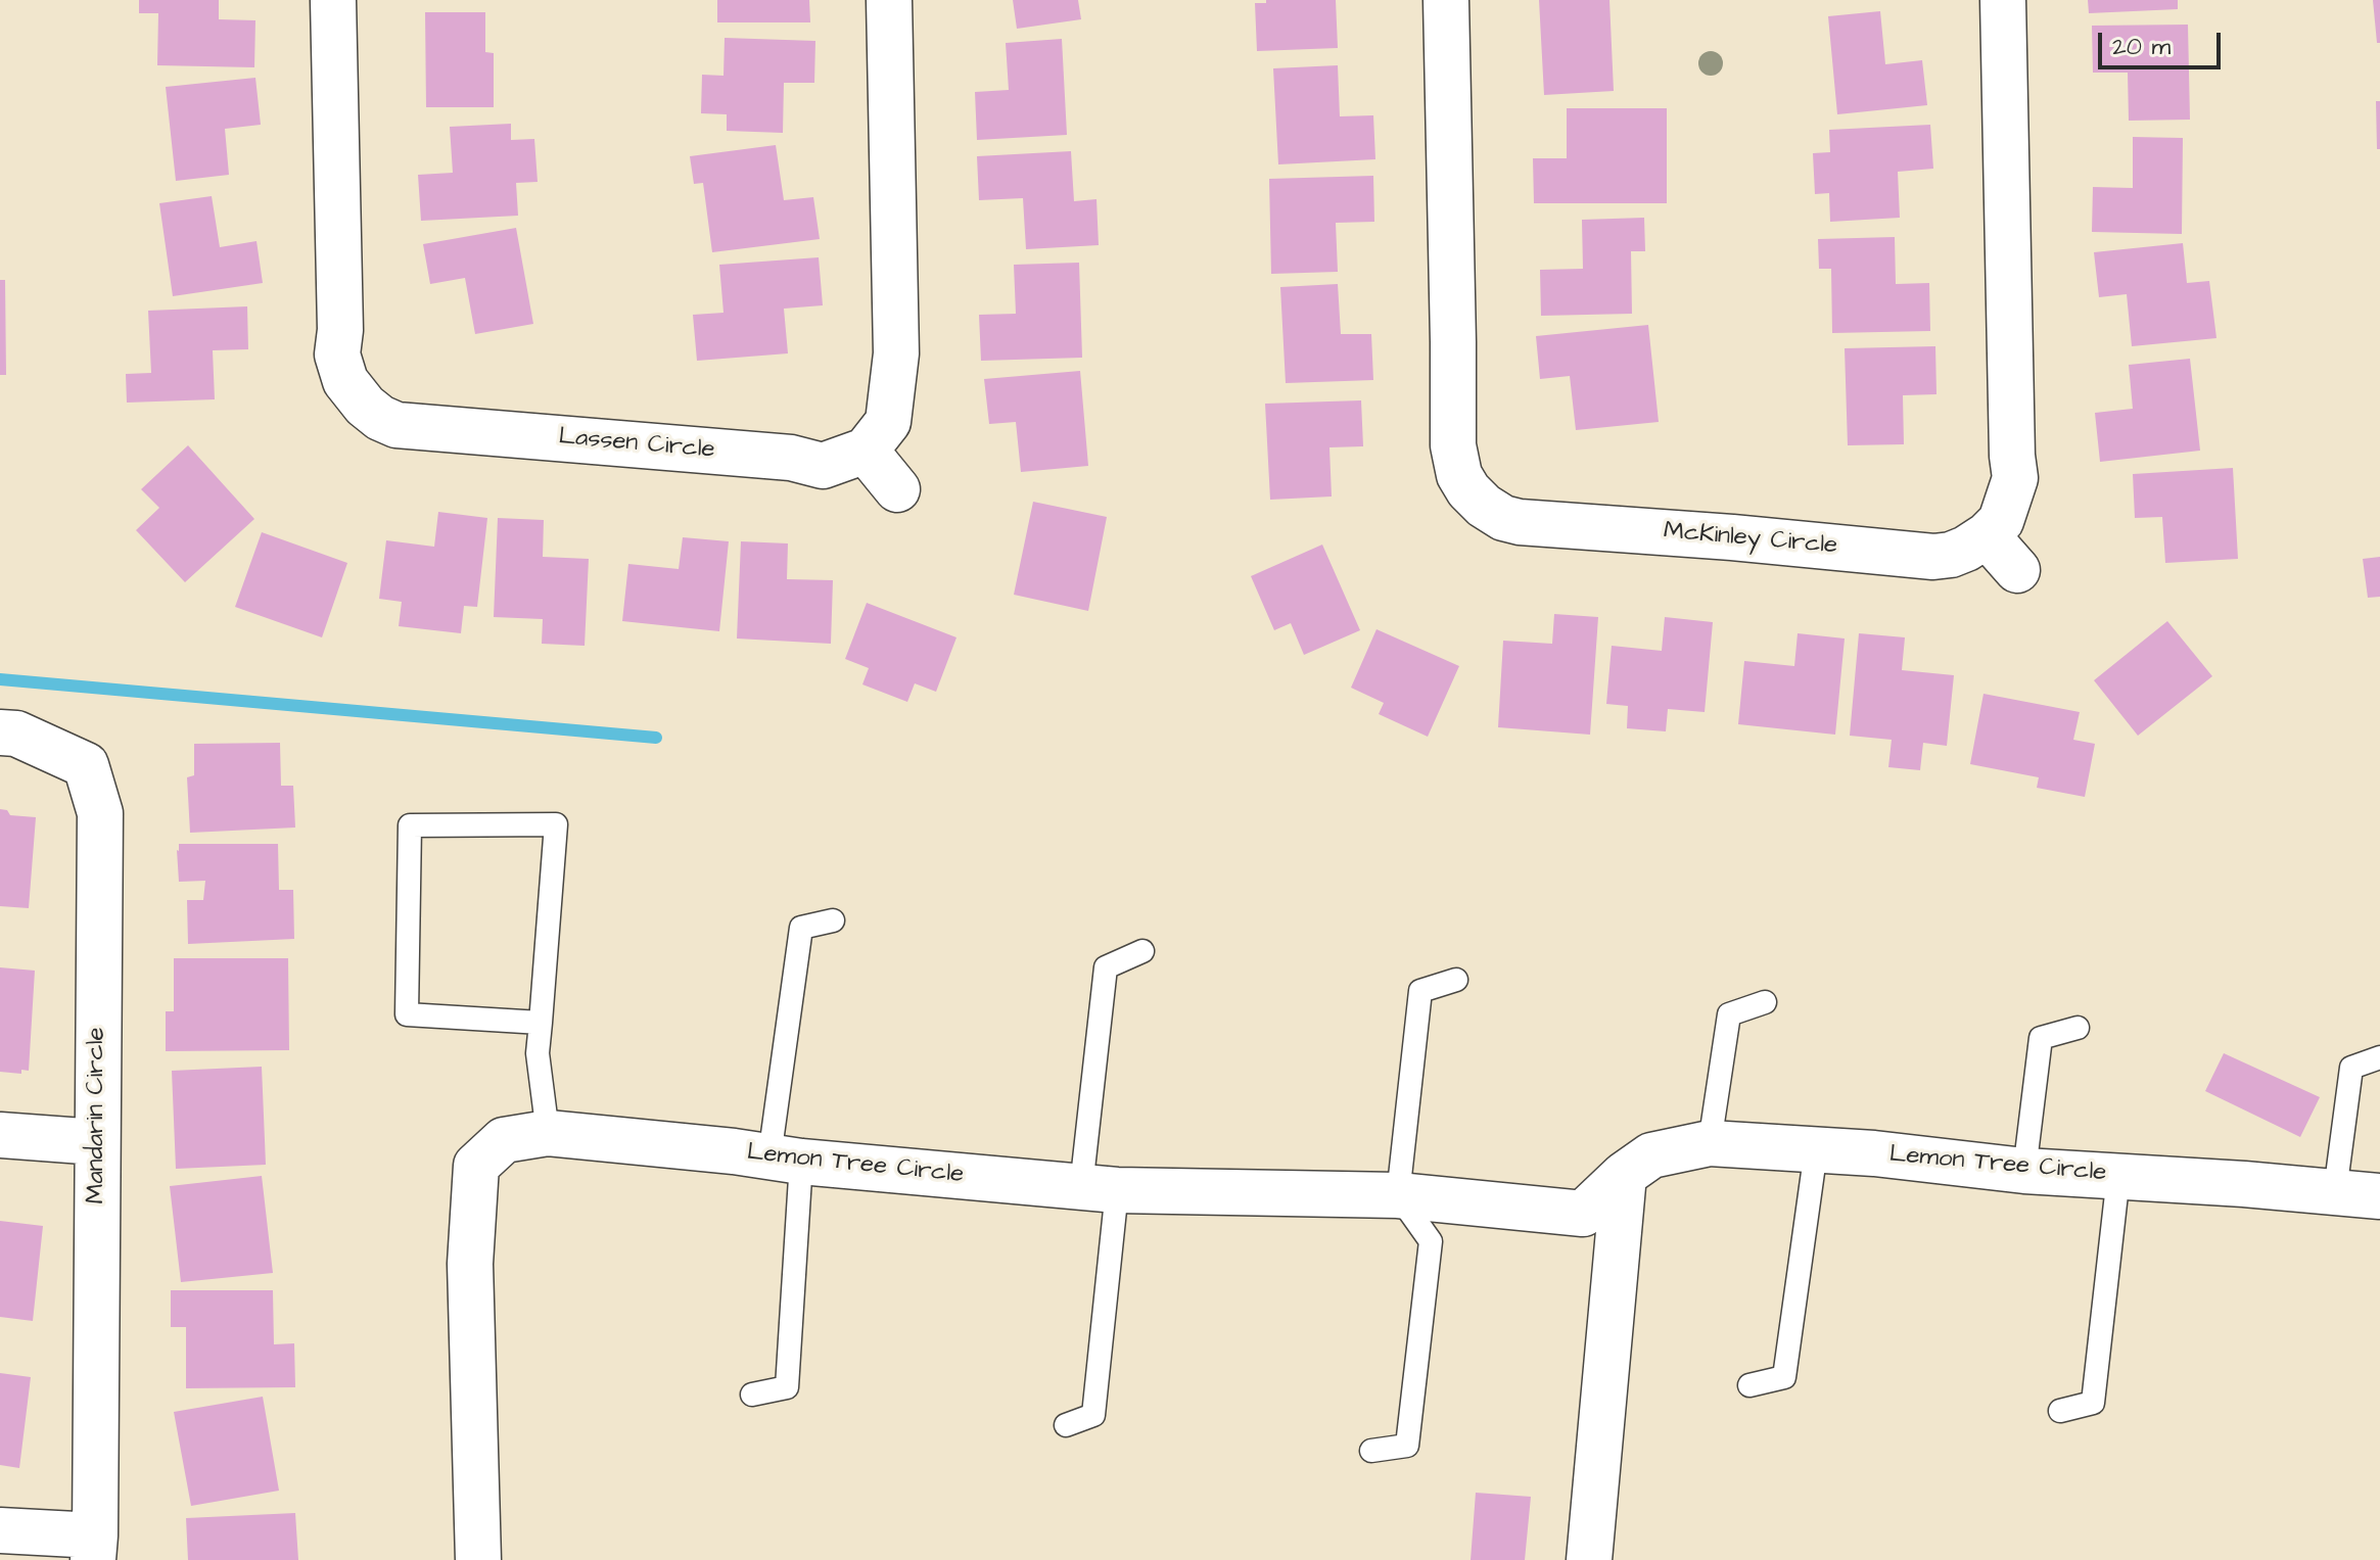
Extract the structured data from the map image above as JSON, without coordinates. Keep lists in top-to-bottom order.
{
  "streets": {
    "street": [
      "Lassen Circle",
      "McKinley Circle",
      "Mandarin Circle",
      "Lemon Tree Circle"
    ]
  },
  "scale_bar": "20 m"
}
